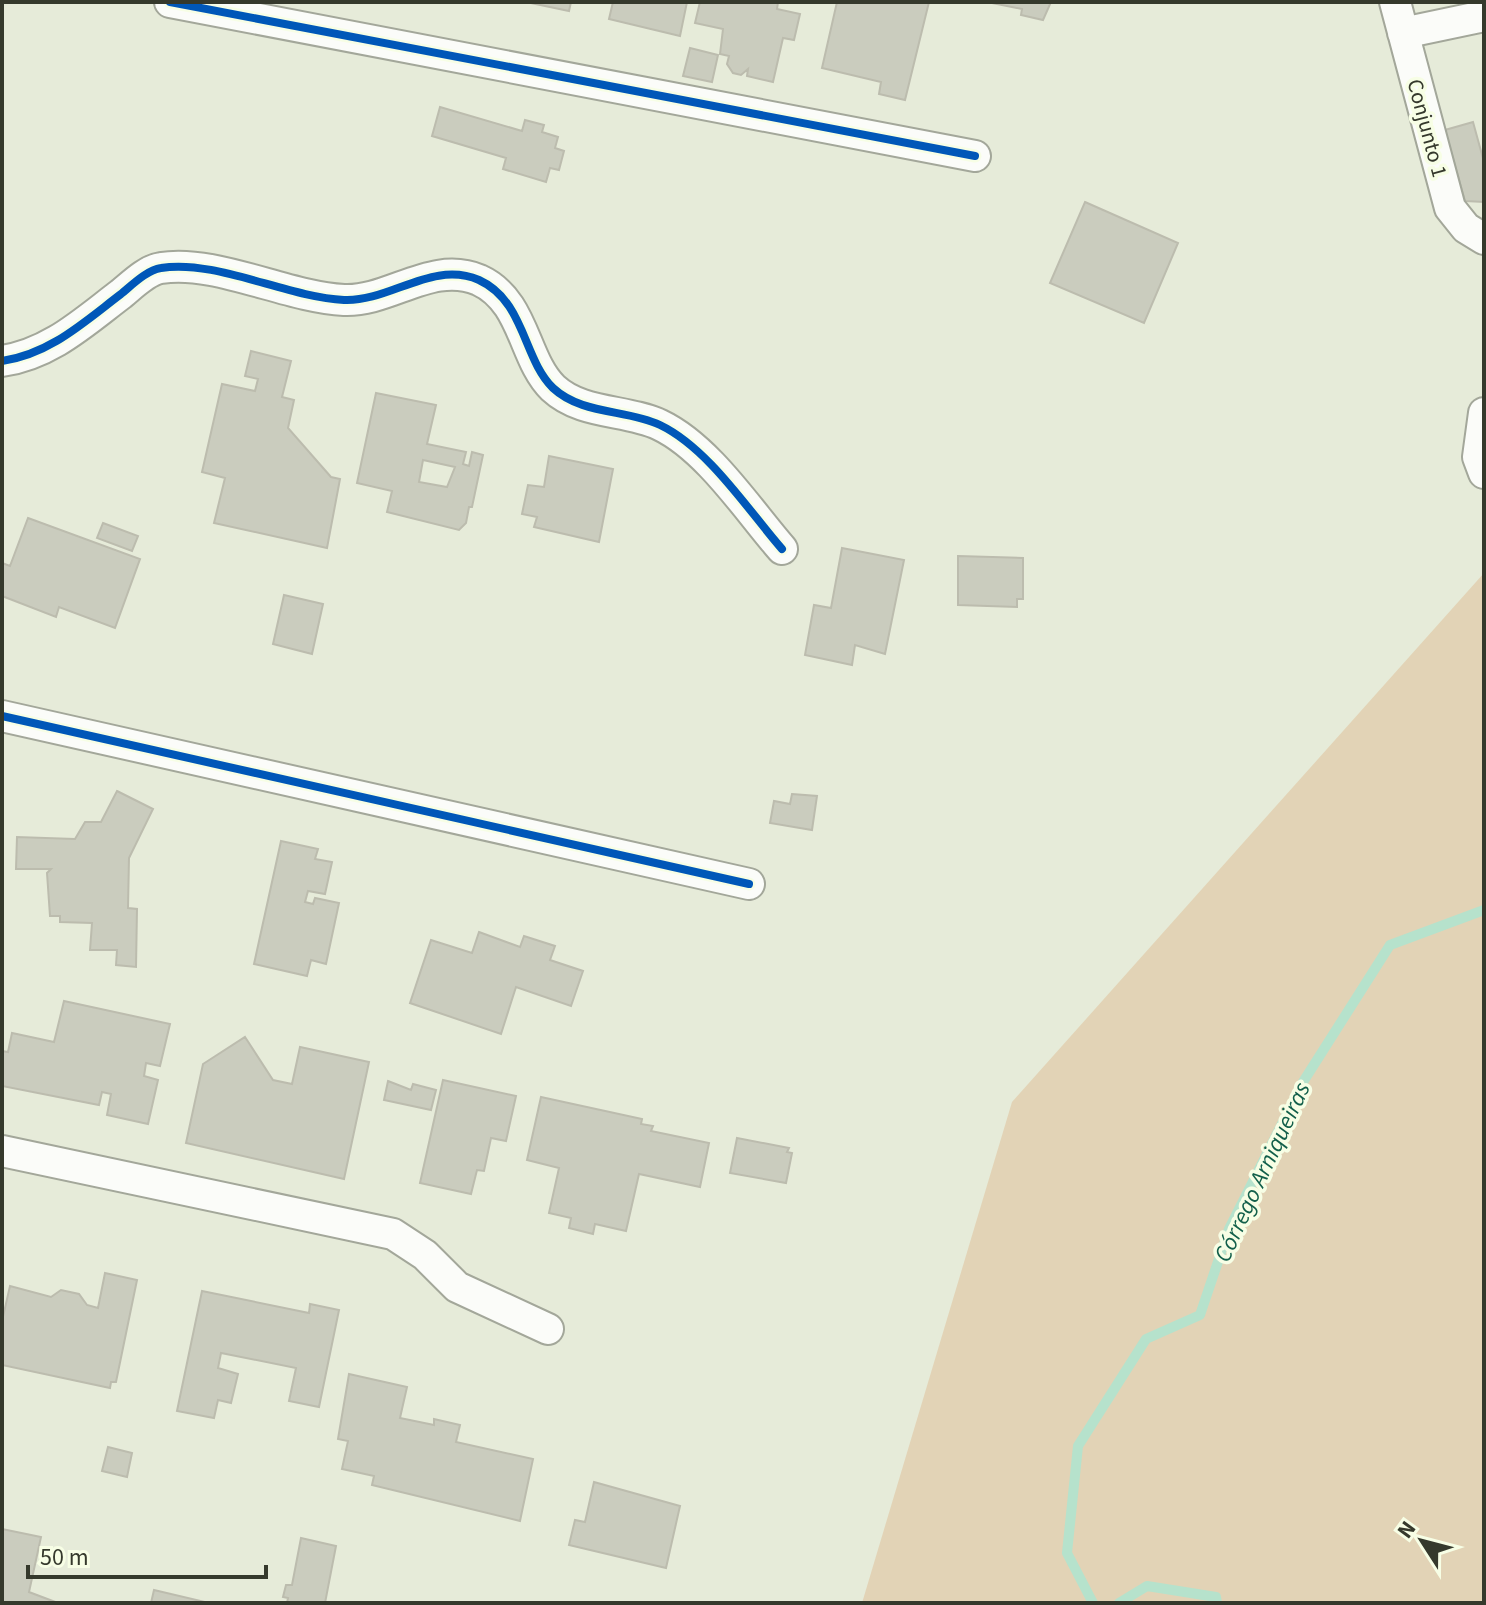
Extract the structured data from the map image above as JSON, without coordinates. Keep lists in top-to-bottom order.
{
  "streets": {
    "street": ["Conjunto 1"]
  },
  "water": ["Córrego Arniqueiras"],
  "scale_bar": "50 m",
  "north": "top left"
}
